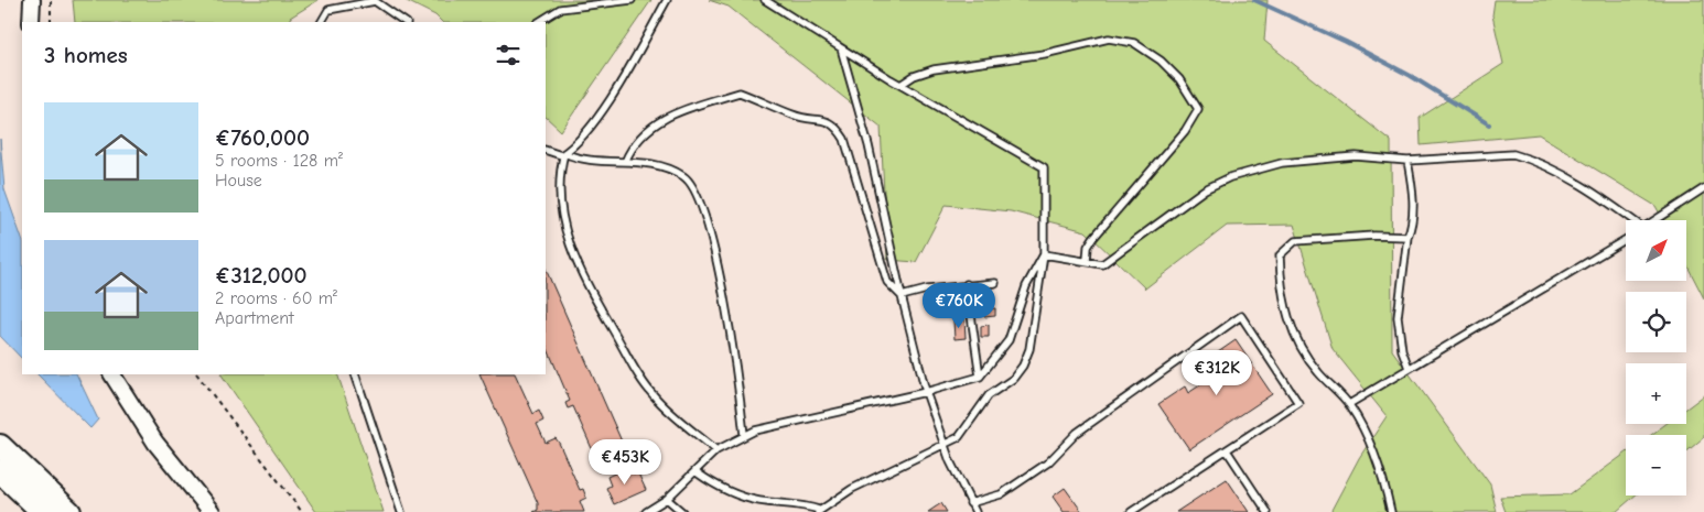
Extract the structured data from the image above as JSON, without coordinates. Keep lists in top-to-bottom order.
{
  "north": "top right",
  "page": {
    "heading": "3 homes",
    "list": [
      {
        "name": "€760,000",
        "note": "5 rooms · 128 m² · House"
      },
      {
        "name": "€312,000",
        "note": "2 rooms · 60 m² · Apartment"
      }
    ],
    "map_buttons": ["+", "−"],
    "price": ["€760K", "€312K", "€453K"]
  }
}
